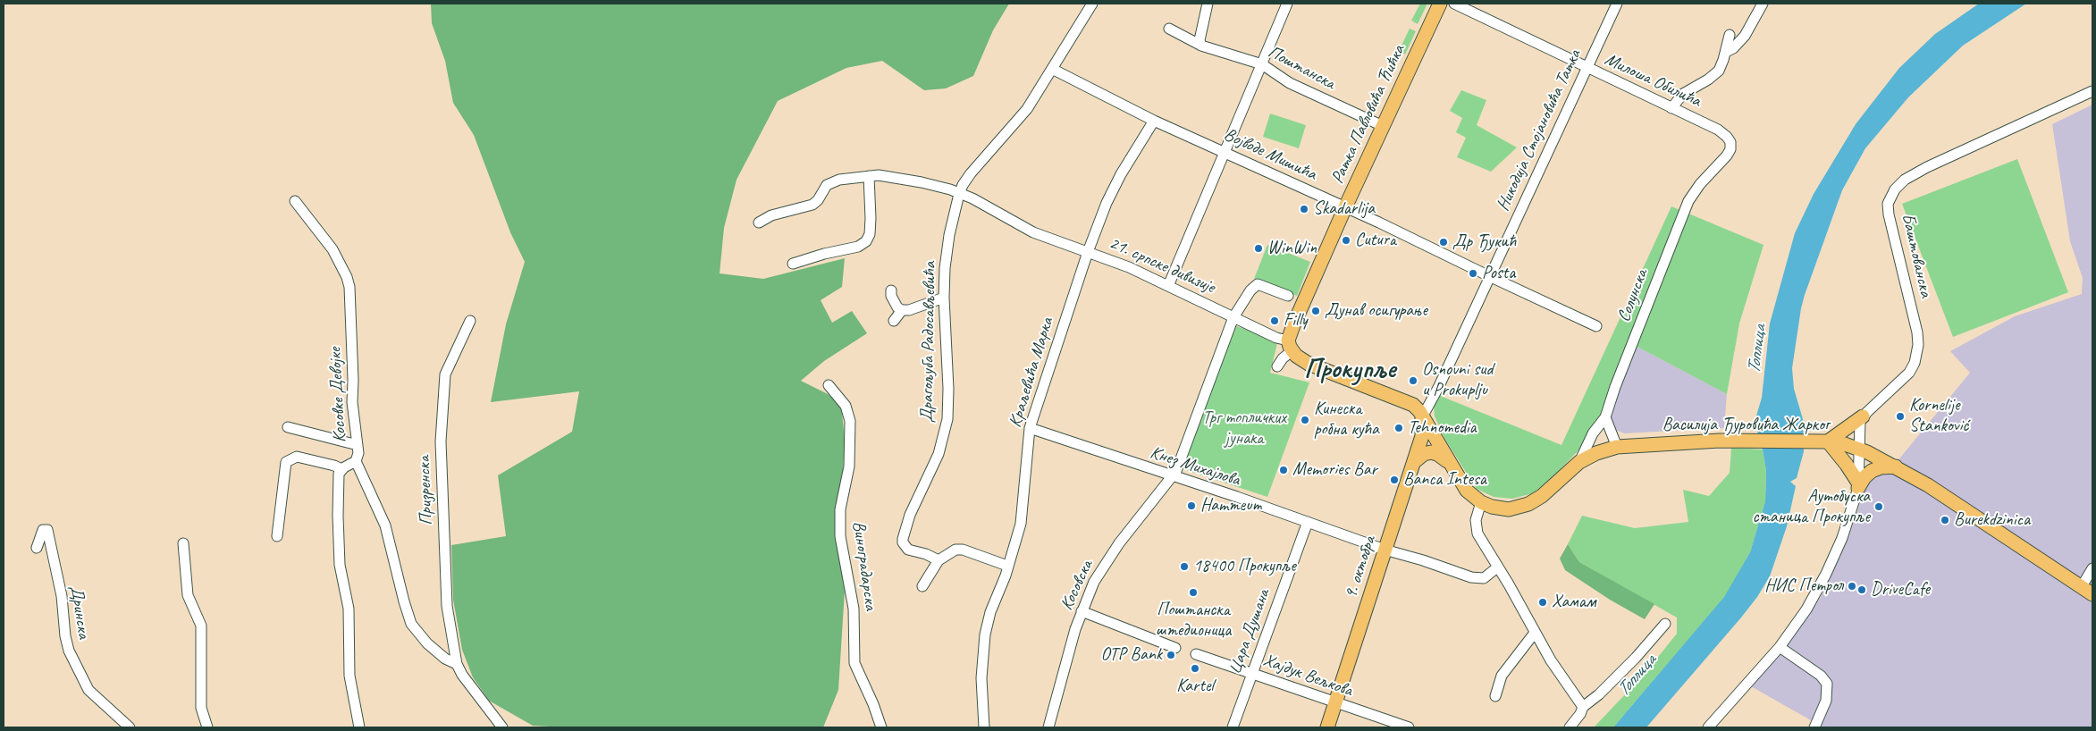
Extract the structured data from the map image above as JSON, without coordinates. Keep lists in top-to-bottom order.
{
  "streets": {
    "main road": [
      "Ратка Павловића Ћићка",
      "21. српске дивизије",
      "Василија Ђуровића Жарког",
      "9. октобра"
    ],
    "street": [
      "Поштанска",
      "Милоша Обилића",
      "Никодија Стојановића Татка",
      "Војводе Мишића",
      "Баштованска",
      "Солунска",
      "Драгољуба Радосављевића",
      "Краљевића Марка",
      "Косовке Девојке",
      "Кнез Михајлова",
      "Призренска",
      "Виноградарска",
      "Косовска",
      "Дринска",
      "Цара Душана",
      "Хајдук Вељкова"
    ]
  },
  "crossings": [
    ["Поштанска", "Ратка Павловића Ћићка"],
    ["Милоша Обилића", "Никодија Стојановића Татка"],
    ["Милоша Обилића", "Солунска"],
    ["Ратка Павловића Ћићка", "Војводе Мишића"],
    ["Ратка Павловића Ћићка", "21. српске дивизије"],
    ["Никодија Стојановића Татка", "Војводе Мишића"],
    ["Никодија Стојановића Татка", "21. српске дивизије"],
    ["Никодија Стојановића Татка", "Василија Ђуровића Жарког"],
    ["Никодија Стојановића Татка", "9. октобра"],
    ["Војводе Мишића", "Драгољуба Радосављевића"],
    ["Војводе Мишића", "Краљевића Марка"],
    ["21. српске дивизије", "Драгољуба Радосављевића"],
    ["21. српске дивизије", "Краљевића Марка"],
    ["21. српске дивизије", "Василија Ђуровића Жарког"],
    ["21. српске дивизије", "9. октобра"],
    ["Солунска", "Василија Ђуровића Жарког"],
    ["Краљевића Марка", "Кнез Михајлова"],
    ["Косовке Девојке", "Призренска"],
    ["Василија Ђуровића Жарког", "9. октобра"],
    ["Кнез Михајлова", "9. октобра"],
    ["Кнез Михајлова", "Косовска"],
    ["Кнез Михајлова", "Цара Душана"],
    ["9. октобра", "Хајдук Вељкова"],
    ["Цара Душана", "Хајдук Вељкова"]
  ],
  "districts": ["Прокупље"],
  "water": ["Топлица"],
  "parks": ["Трг топличких јунака"],
  "places": [
    "Skadarlija",
    "Cutura",
    "Др Ђукић",
    "WinWin",
    "Posta",
    "Дунав осигурање",
    "Filly",
    "Osnovni sud u Prokuplju",
    "Kornelije Stanković",
    "Кинеска робна кућа",
    "Tehnomedia",
    "Memories Bar",
    "Banca Intesa",
    "Hammeum",
    "Аутобуска станица Прокупље",
    "Burekdzinica",
    "18400 Прокупље",
    "НИС Петрол",
    "DriveCafe",
    "Поштанска штедионица",
    "Хамам",
    "OTP Bank",
    "Kartel"
  ]
}
